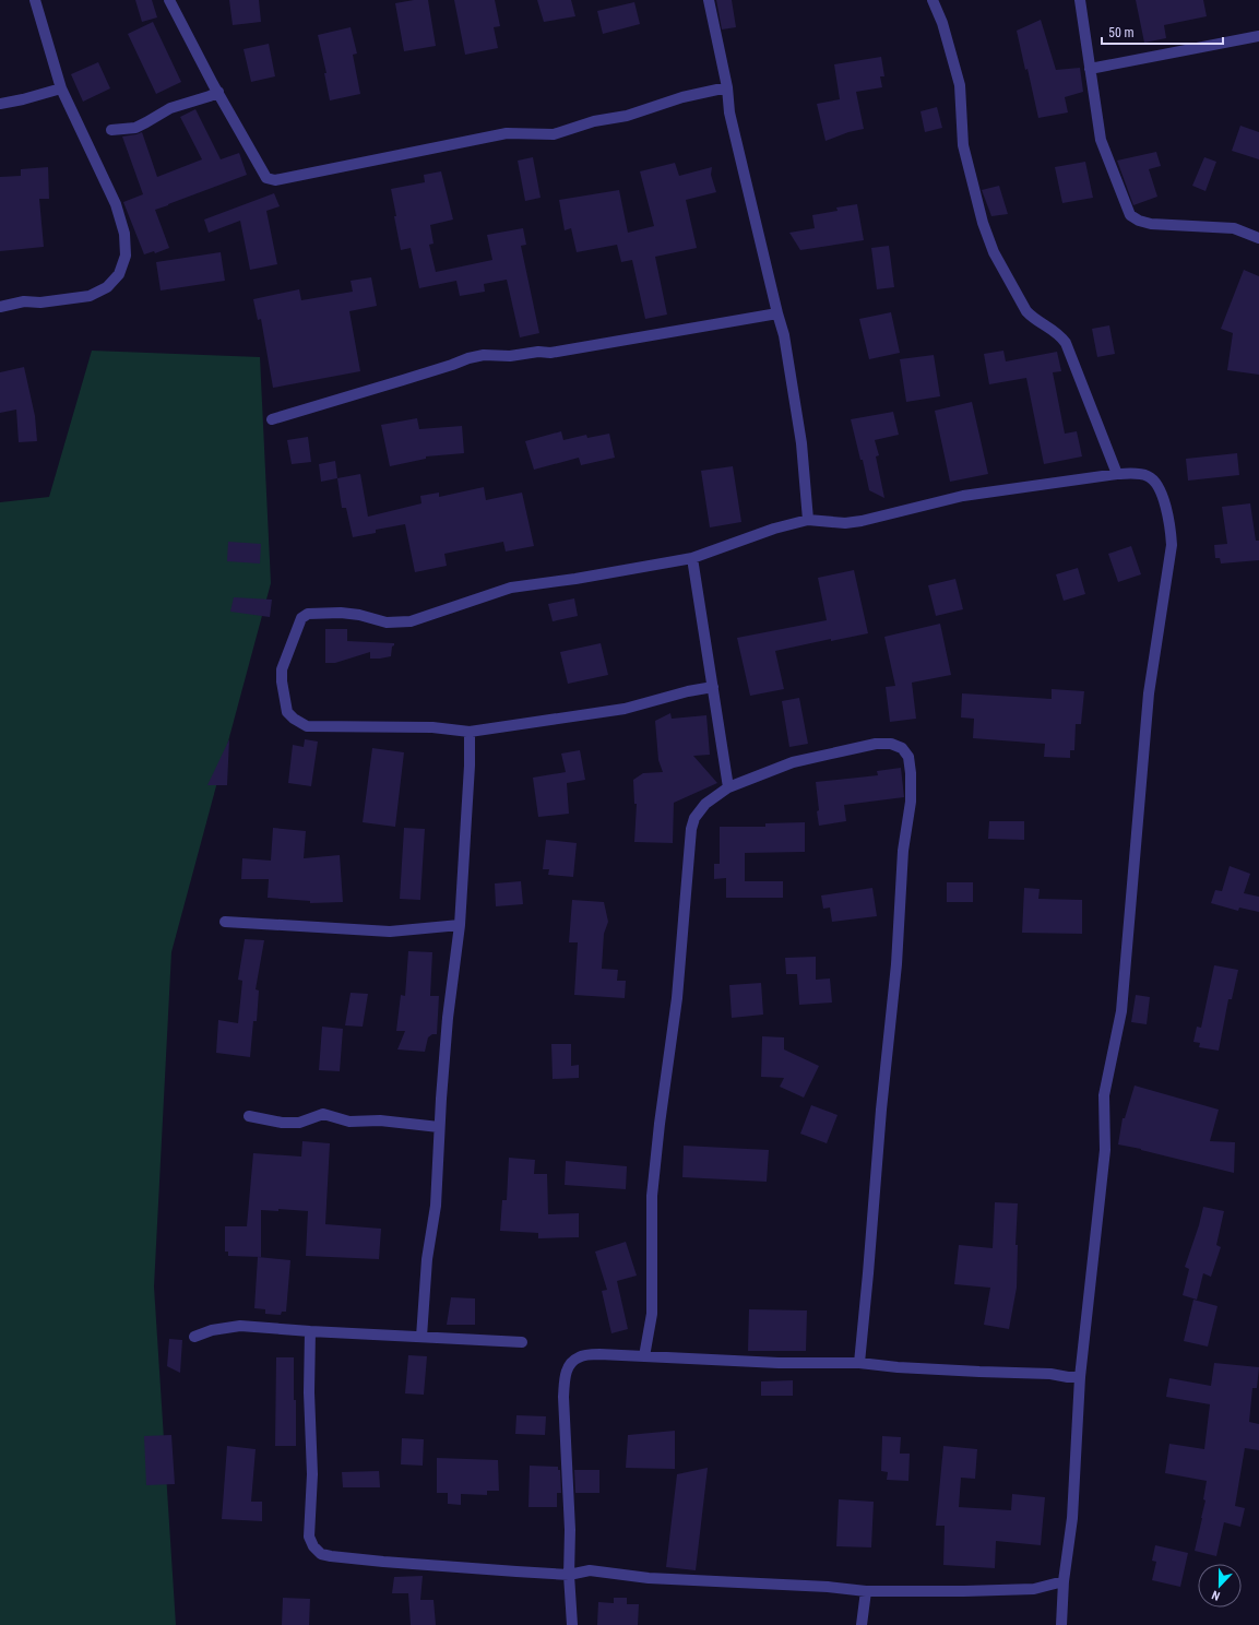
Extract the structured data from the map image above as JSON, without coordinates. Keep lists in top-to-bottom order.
{
  "scale_bar": "50 m",
  "north": "bottom"
}
